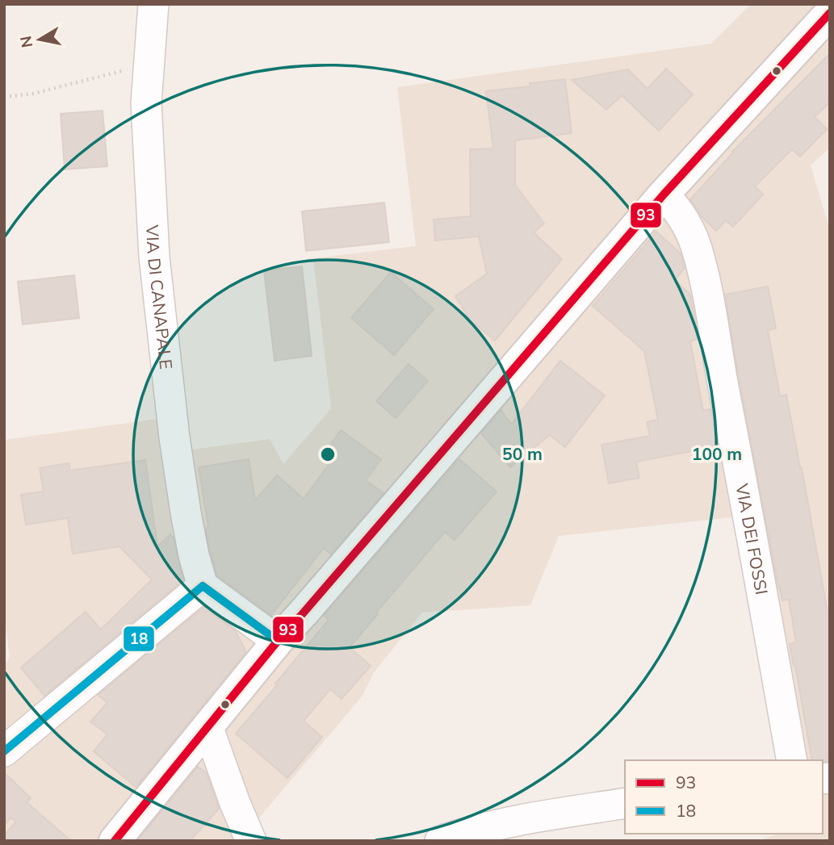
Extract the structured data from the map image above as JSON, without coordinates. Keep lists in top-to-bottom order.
{
  "streets": {
    "street": ["VIA DI CANAPALE", "VIA DEI FOSSI"]
  },
  "lines": ["transit line 93", "transit line 18"],
  "legend": ["93", "18"],
  "north": "left",
  "rings": ["50 m", "100 m"]
}
